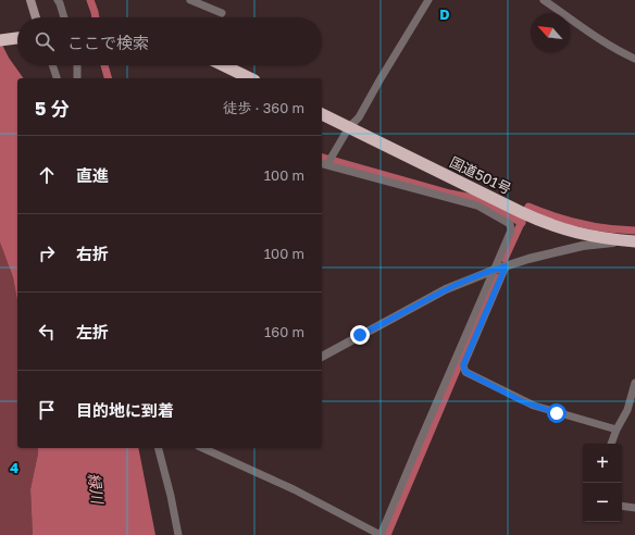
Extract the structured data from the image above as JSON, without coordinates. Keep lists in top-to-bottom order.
{
  "streets": {
    "highway": ["国道501号"]
  },
  "water": ["緑川"],
  "north": "top left",
  "page": {
    "search": "ここで検索",
    "heading": ["5 分", "徒歩 · 360 m"],
    "list": [
      ["直進", "100 m"],
      ["右折", "100 m"],
      ["左折", "160 m"],
      "目的地に到着"
    ],
    "map_buttons": ["+", "−"]
  },
  "grid": {
    "columns": ["D"],
    "rows": ["4"]
  }
}
